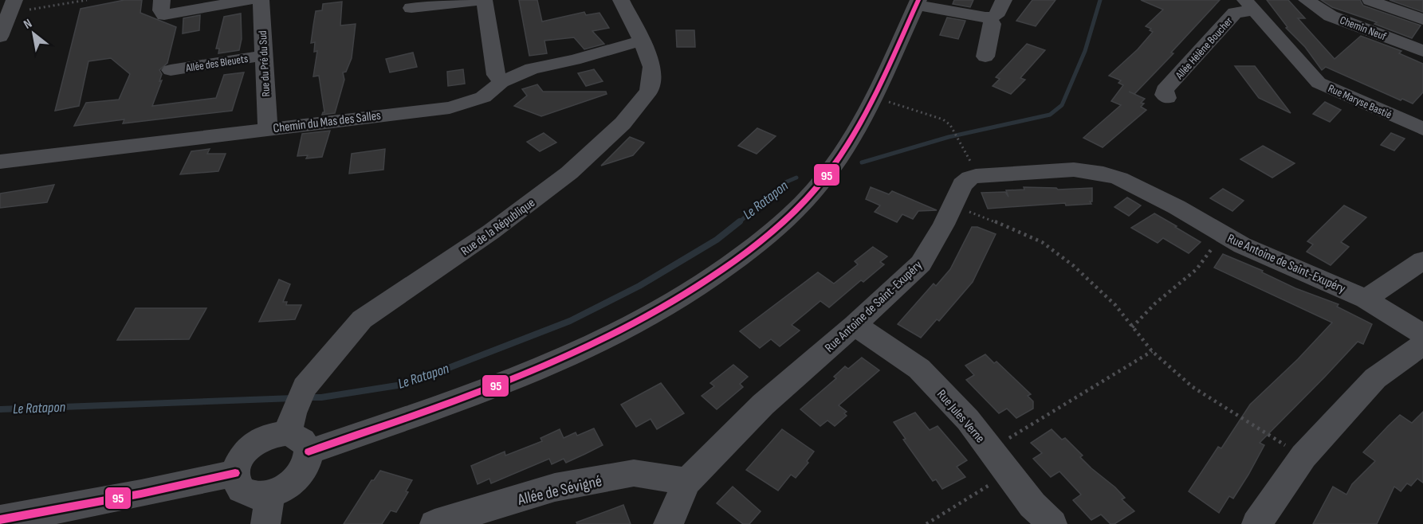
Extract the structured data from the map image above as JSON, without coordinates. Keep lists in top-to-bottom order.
{
  "streets": {
    "street": [
      "Chemin Neuf",
      "Allée Hélène Boucher",
      "Allée des Bleuets",
      "Rue du Pré du Sud",
      "Rue Maryse Bastié",
      "Chemin du Mas des Salles",
      "Rue de la République",
      "Rue Antoine de Saint-Exupéry",
      "Rue Jules Verne",
      "Allée de Sévigné"
    ]
  },
  "crossings": [
    ["Allée Hélène Boucher", "Rue Maryse Bastié"],
    ["Allée des Bleuets", "Rue du Pré du Sud"],
    ["Rue du Pré du Sud", "Chemin du Mas des Salles"],
    ["Chemin du Mas des Salles", "Rue de la République"],
    ["Rue Antoine de Saint-Exupéry", "Rue Jules Verne"],
    ["Rue Antoine de Saint-Exupéry", "Allée de Sévigné"]
  ],
  "water": ["Le Ratapon"],
  "lines": ["transit line 95"],
  "north": "top left"
}
